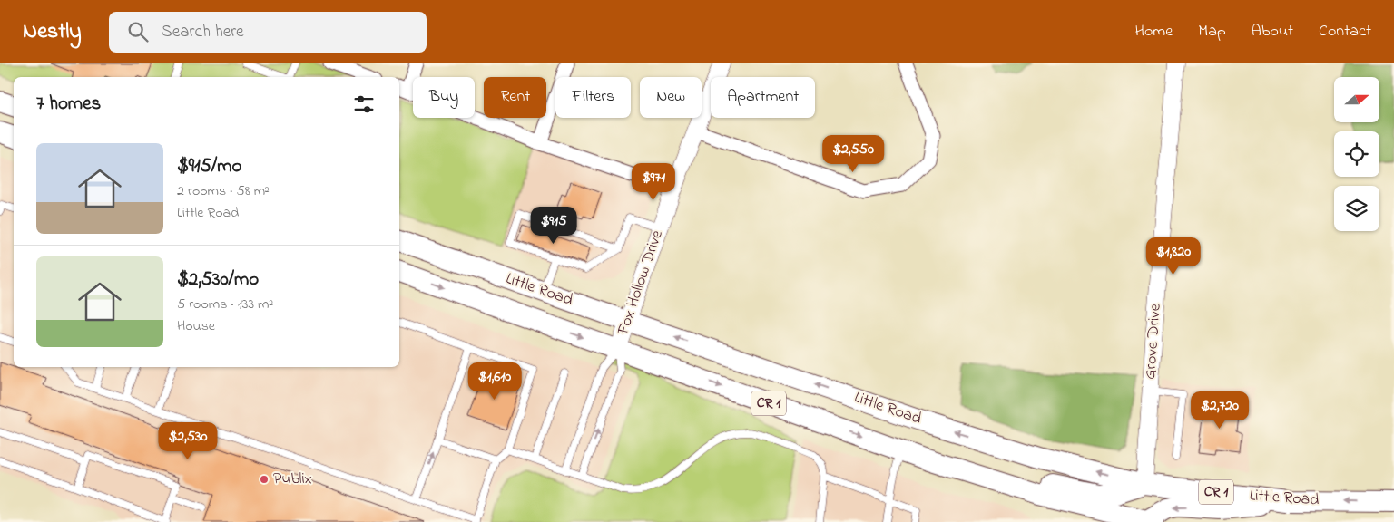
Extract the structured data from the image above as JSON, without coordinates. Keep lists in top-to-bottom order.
{
  "streets": {
    "main road": ["Little Road", "CR 1"],
    "street": ["Fox Hollow Drive", "Grove Drive"]
  },
  "crossings": [
    ["Fox Hollow Drive", "Little Road"],
    ["Little Road", "Grove Drive"]
  ],
  "places": ["Publix"],
  "north": "right",
  "page": {
    "header": "Nestly",
    "search": "Search here",
    "nav": [
      "Home",
      "Map",
      "About",
      "Contact"
    ],
    "chip": [
      "Buy",
      "Rent",
      "Filters",
      "New",
      "Apartment"
    ],
    "heading": "7 homes",
    "list": [
      {
        "name": "$915/mo",
        "note": "2 rooms · 58 m² · Little Road"
      },
      {
        "name": "$2,530/mo",
        "note": "5 rooms · 133 m² · House"
      }
    ],
    "price": [
      "$2,550",
      "$971",
      "$915",
      "$1,820",
      "$1,610",
      "$2,720",
      "$2,530"
    ]
  }
}
